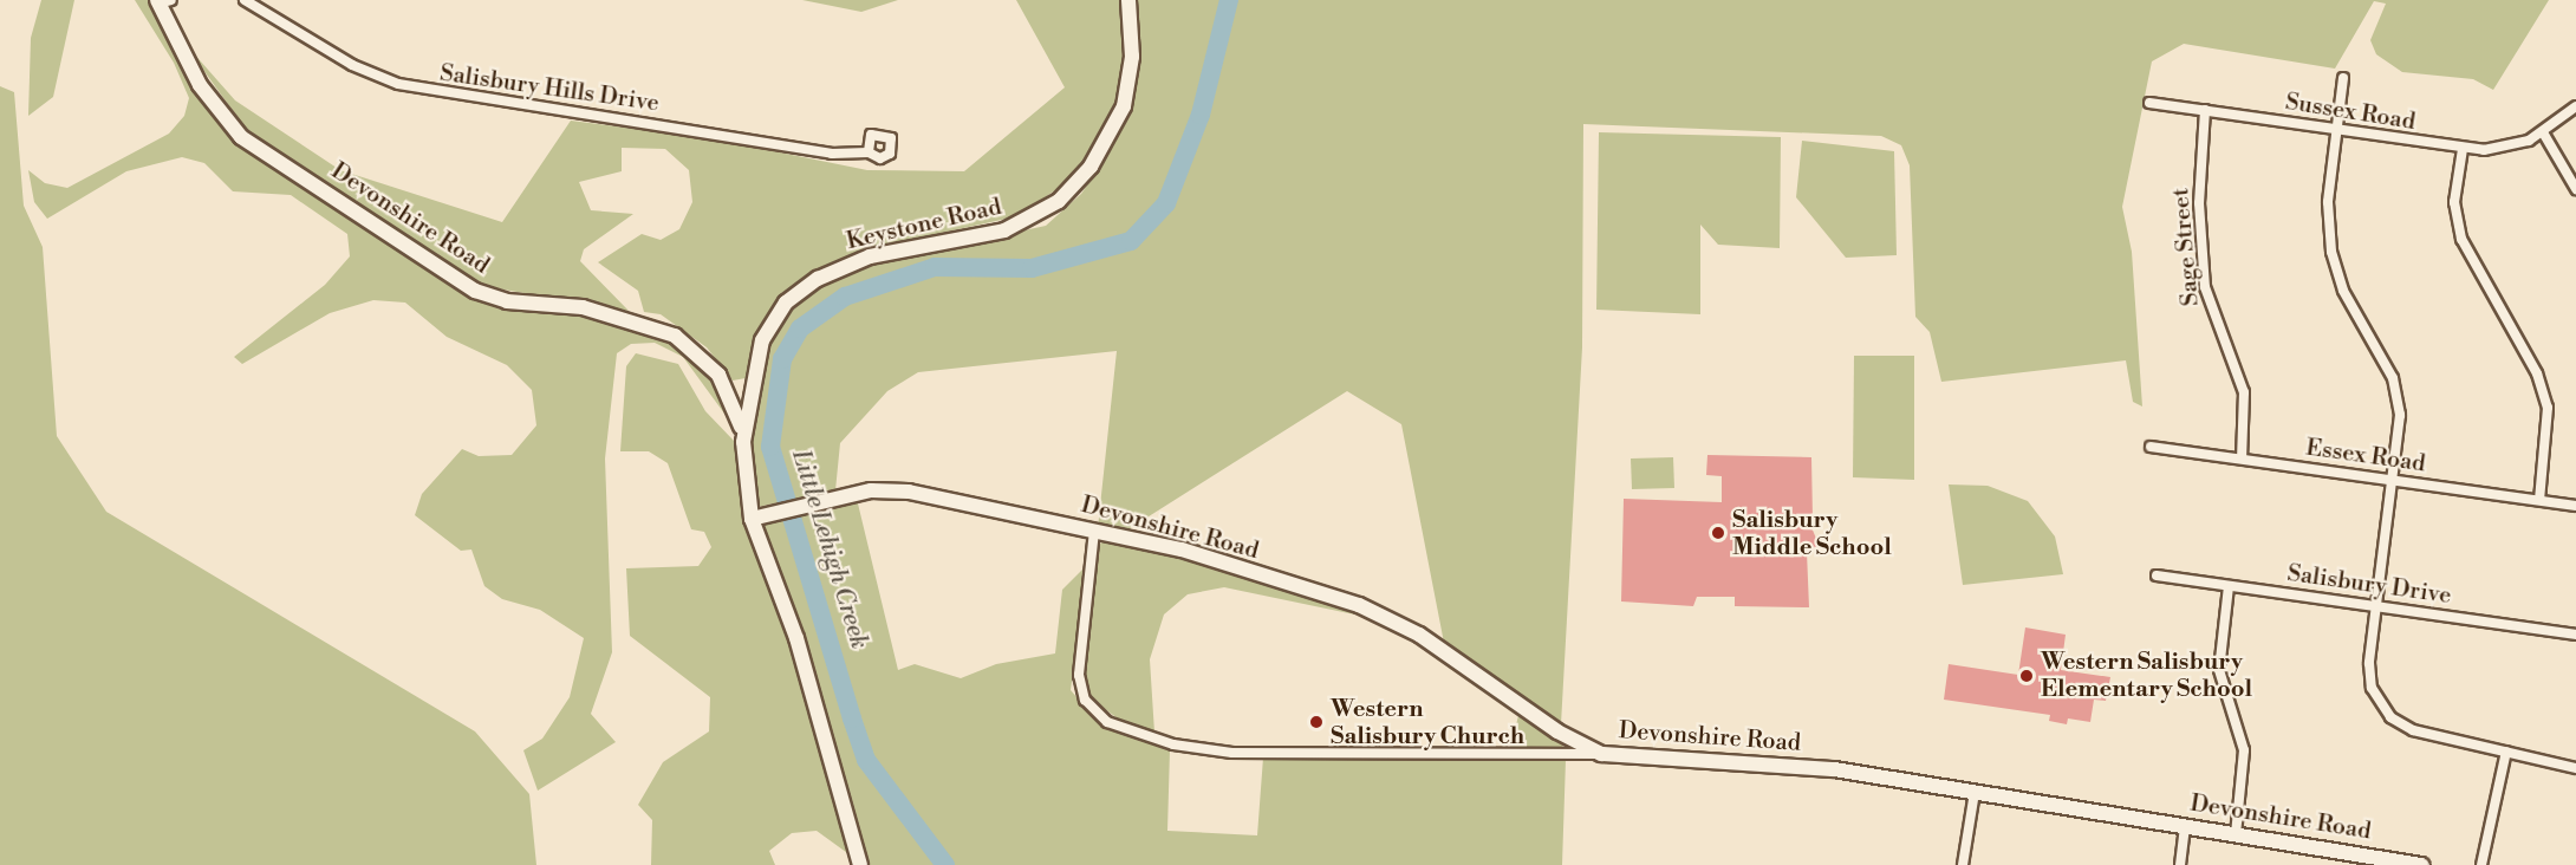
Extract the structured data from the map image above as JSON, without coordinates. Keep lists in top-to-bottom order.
{
  "streets": {
    "street": [
      "Salisbury Hills Drive",
      "Sussex Road",
      "Devonshire Road",
      "Keystone Road",
      "Sage Street",
      "Essex Road",
      "Salisbury Drive"
    ]
  },
  "crossings": [
    ["Sussex Road", "Sage Street"],
    ["Devonshire Road", "Keystone Road"],
    ["Sage Street", "Essex Road"]
  ],
  "water": ["Little Lehigh Creek"],
  "places": ["Salisbury Middle School", "Western Salisbury Elementary School", "Western Salisbury Church"]
}
